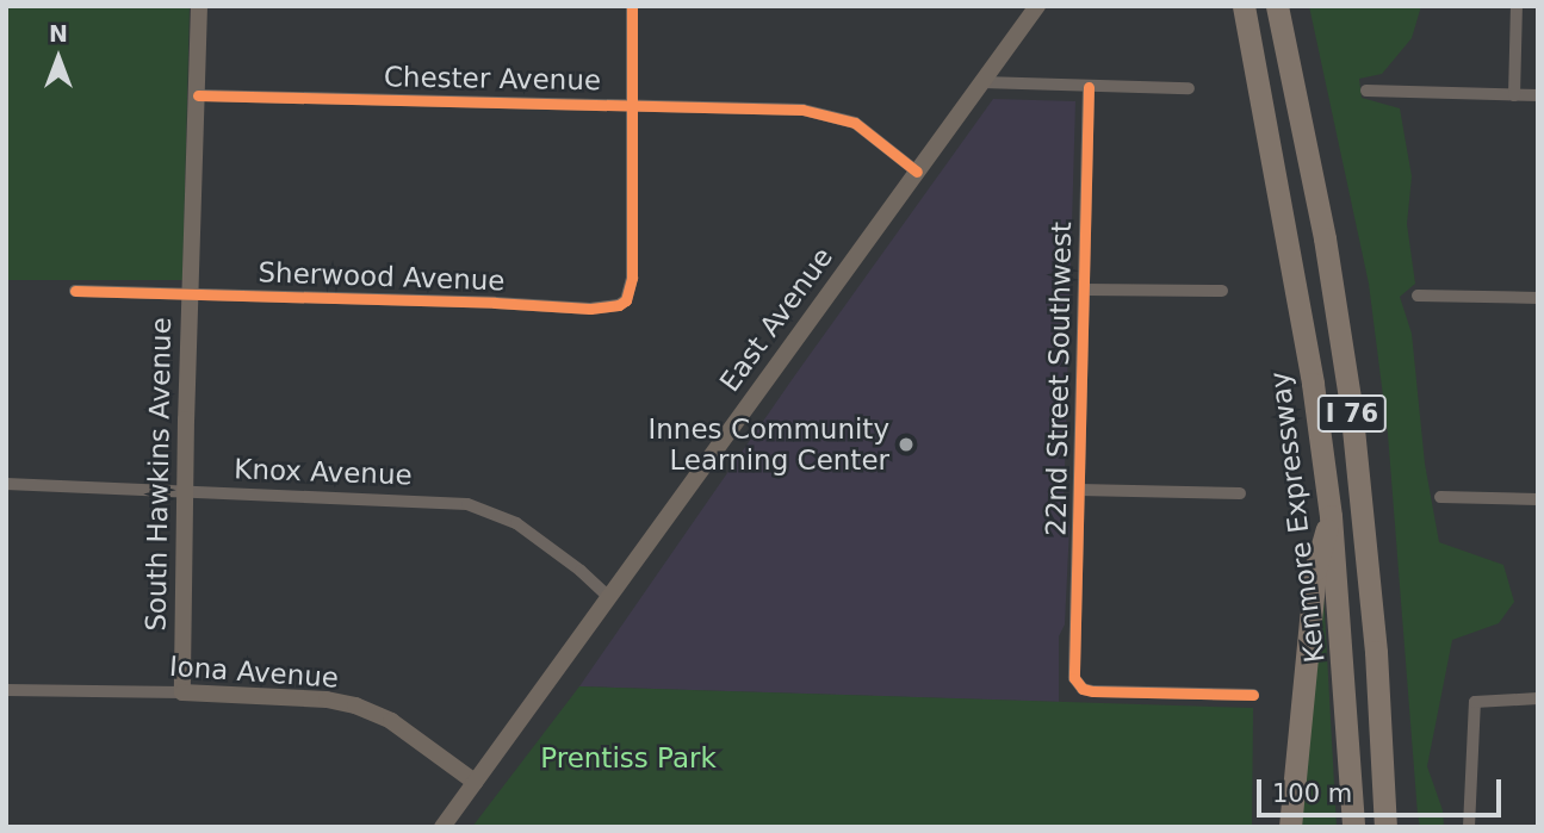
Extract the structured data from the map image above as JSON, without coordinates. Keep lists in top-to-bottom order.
{
  "streets": {
    "highway": ["I 76", "Kenmore Expressway"],
    "main road": ["East Avenue", "South Hawkins Avenue", "Iona Avenue"],
    "street": [
      "Chester Avenue",
      "Sherwood Avenue",
      "22nd Street Southwest",
      "Knox Avenue"
    ]
  },
  "crossings": [
    ["Chester Avenue", "Sherwood Avenue"],
    ["Chester Avenue", "East Avenue"],
    ["Chester Avenue", "South Hawkins Avenue"],
    ["Sherwood Avenue", "South Hawkins Avenue"],
    ["East Avenue", "Knox Avenue"],
    ["East Avenue", "Iona Avenue"],
    ["Knox Avenue", "South Hawkins Avenue"],
    ["South Hawkins Avenue", "Iona Avenue"]
  ],
  "parks": ["Prentiss Park"],
  "places": ["Innes Community Learning Center"],
  "scale_bar": "100 m",
  "north": "top"
}
